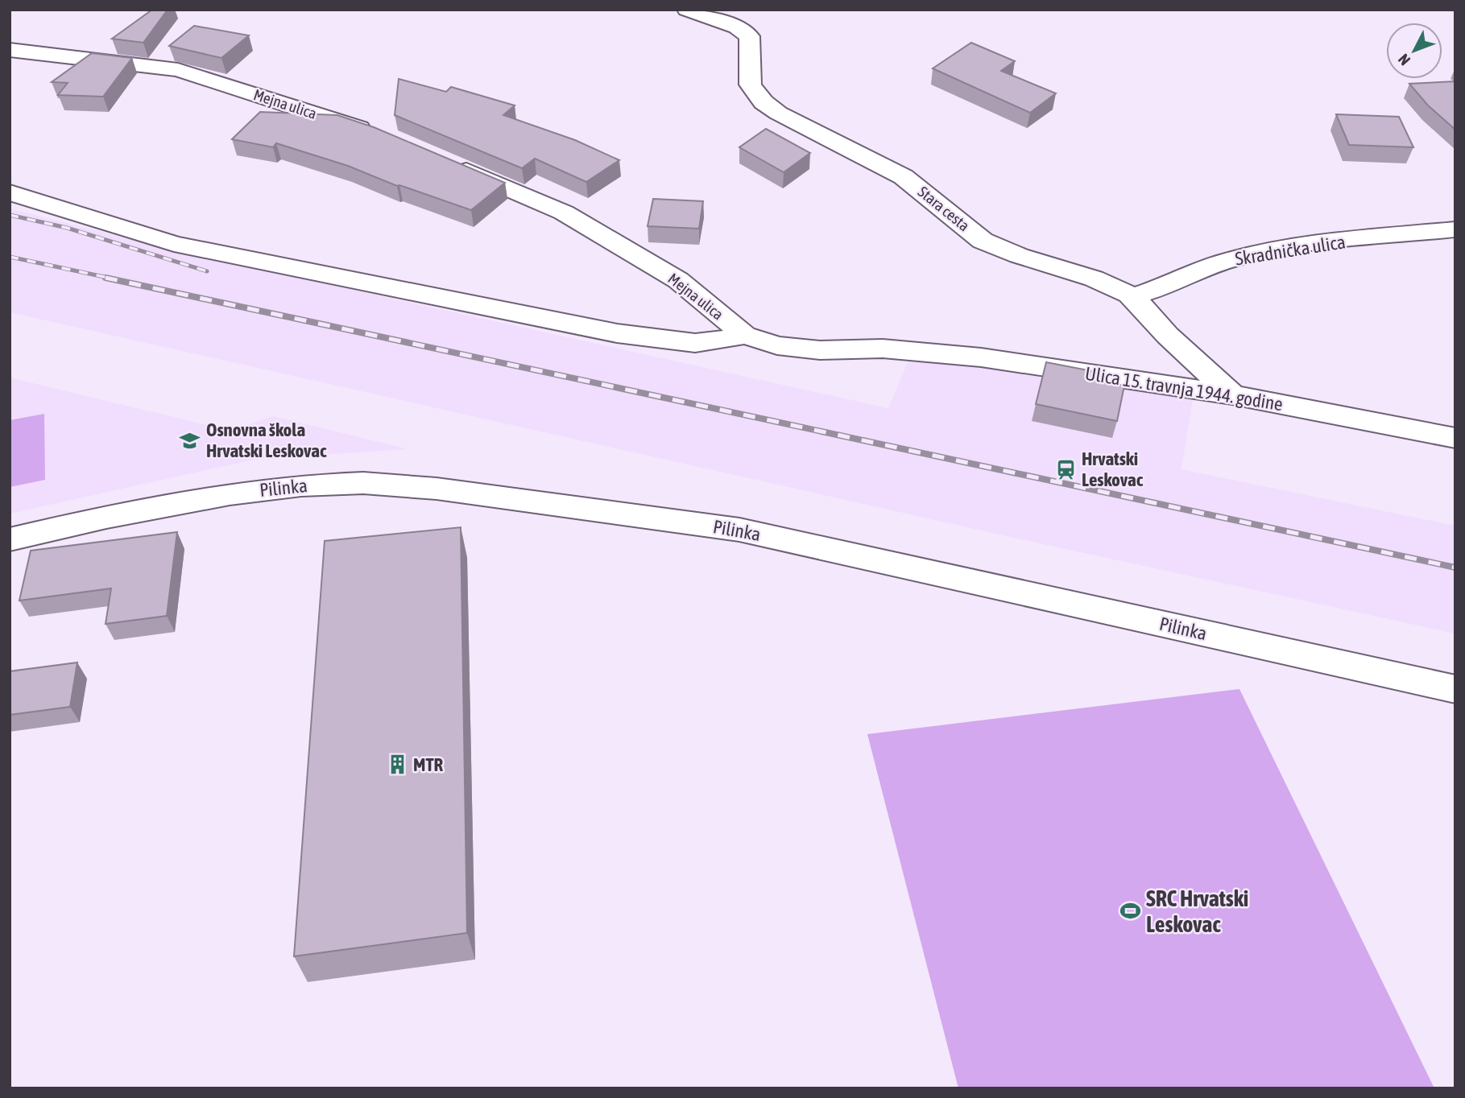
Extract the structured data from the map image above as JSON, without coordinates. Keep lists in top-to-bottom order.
{
  "streets": {
    "street": [
      "Mejna ulica",
      "Stara cesta",
      "Skradnička ulica",
      "Ulica 15. travnja 1944. godine",
      "Pilinka"
    ]
  },
  "crossings": [
    ["Mejna ulica", "Ulica 15. travnja 1944. godine"],
    ["Stara cesta", "Skradnička ulica"],
    ["Stara cesta", "Ulica 15. travnja 1944. godine"]
  ],
  "places": {
    "school or university": ["Osnovna škola Hrvatski Leskovac"],
    "station": ["Hrvatski Leskovac"],
    "building": ["MTR"],
    "sports": ["SRC Hrvatski Leskovac"]
  },
  "north": "bottom left"
}
